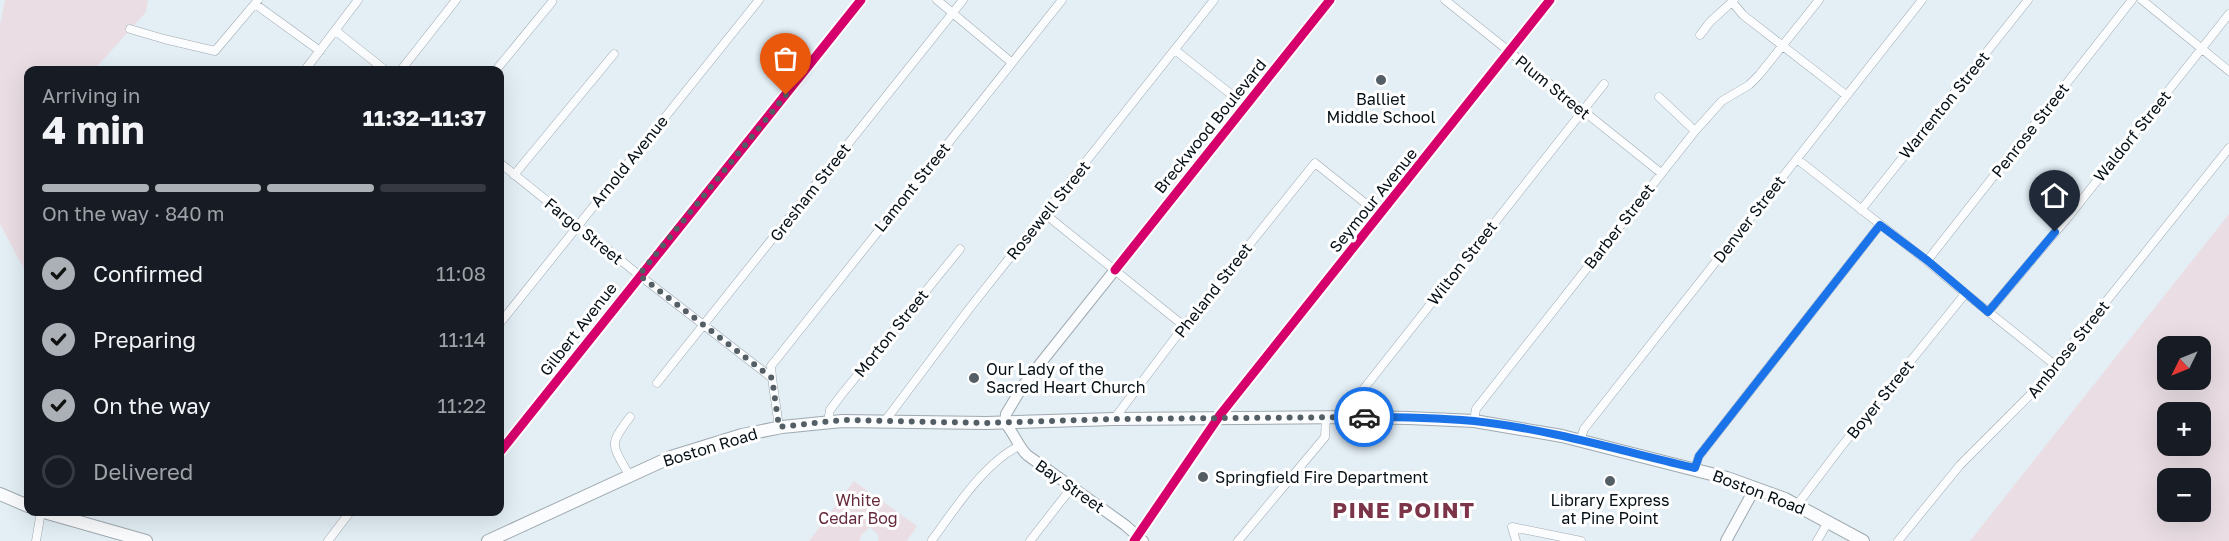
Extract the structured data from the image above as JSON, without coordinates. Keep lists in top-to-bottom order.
{
  "streets": {
    "main road": ["Breckwood Boulevard", "Boston Road", "Bay Street"],
    "street": [
      "Plum Street",
      "Warrenton Street",
      "Penrose Street",
      "Waldorf Street",
      "Arnold Avenue",
      "Lamont Street",
      "Gresham Street",
      "Seymour Avenue",
      "Rosewell Street",
      "Denver Street",
      "Barber Street",
      "Fargo Street",
      "Wilton Street",
      "Pheland Street",
      "Gilbert Avenue",
      "Morton Street",
      "Ambrose Street",
      "Boyer Street"
    ]
  },
  "crossings": [
    ["Plum Street", "Seymour Avenue"],
    ["Plum Street", "Barber Street"],
    ["Plum Street", "Wilton Street"],
    ["Breckwood Boulevard", "Boston Road"],
    ["Breckwood Boulevard", "Bay Street"],
    ["Arnold Avenue", "Fargo Street"],
    ["Lamont Street", "Fargo Street"],
    ["Gresham Street", "Fargo Street"],
    ["Seymour Avenue", "Pheland Street"],
    ["Seymour Avenue", "Boston Road"],
    ["Seymour Avenue", "Bay Street"],
    ["Rosewell Street", "Boston Road"],
    ["Denver Street", "Boston Road"],
    ["Barber Street", "Boston Road"],
    ["Fargo Street", "Gilbert Avenue"],
    ["Wilton Street", "Boston Road"],
    ["Pheland Street", "Boston Road"],
    ["Morton Street", "Boston Road"],
    ["Boyer Street", "Boston Road"],
    ["Boston Road", "Bay Street"]
  ],
  "districts": ["PINE POINT"],
  "parks": ["White Cedar Bog"],
  "places": [
    "Balliet Middle School",
    "Our Lady of the Sacred Heart Church",
    "Springfield Fire Department",
    "Library Express at Pine Point"
  ],
  "north": "bottom left",
  "page": {
    "heading": ["4 min", "Arriving in", "11:32–11:37"],
    "bar": "On the way · 840 m",
    "list": [
      ["Confirmed", "11:08"],
      ["Preparing", "11:14"],
      ["On the way", "11:22"],
      "Delivered"
    ],
    "map_buttons": ["+", "−"]
  }
}
